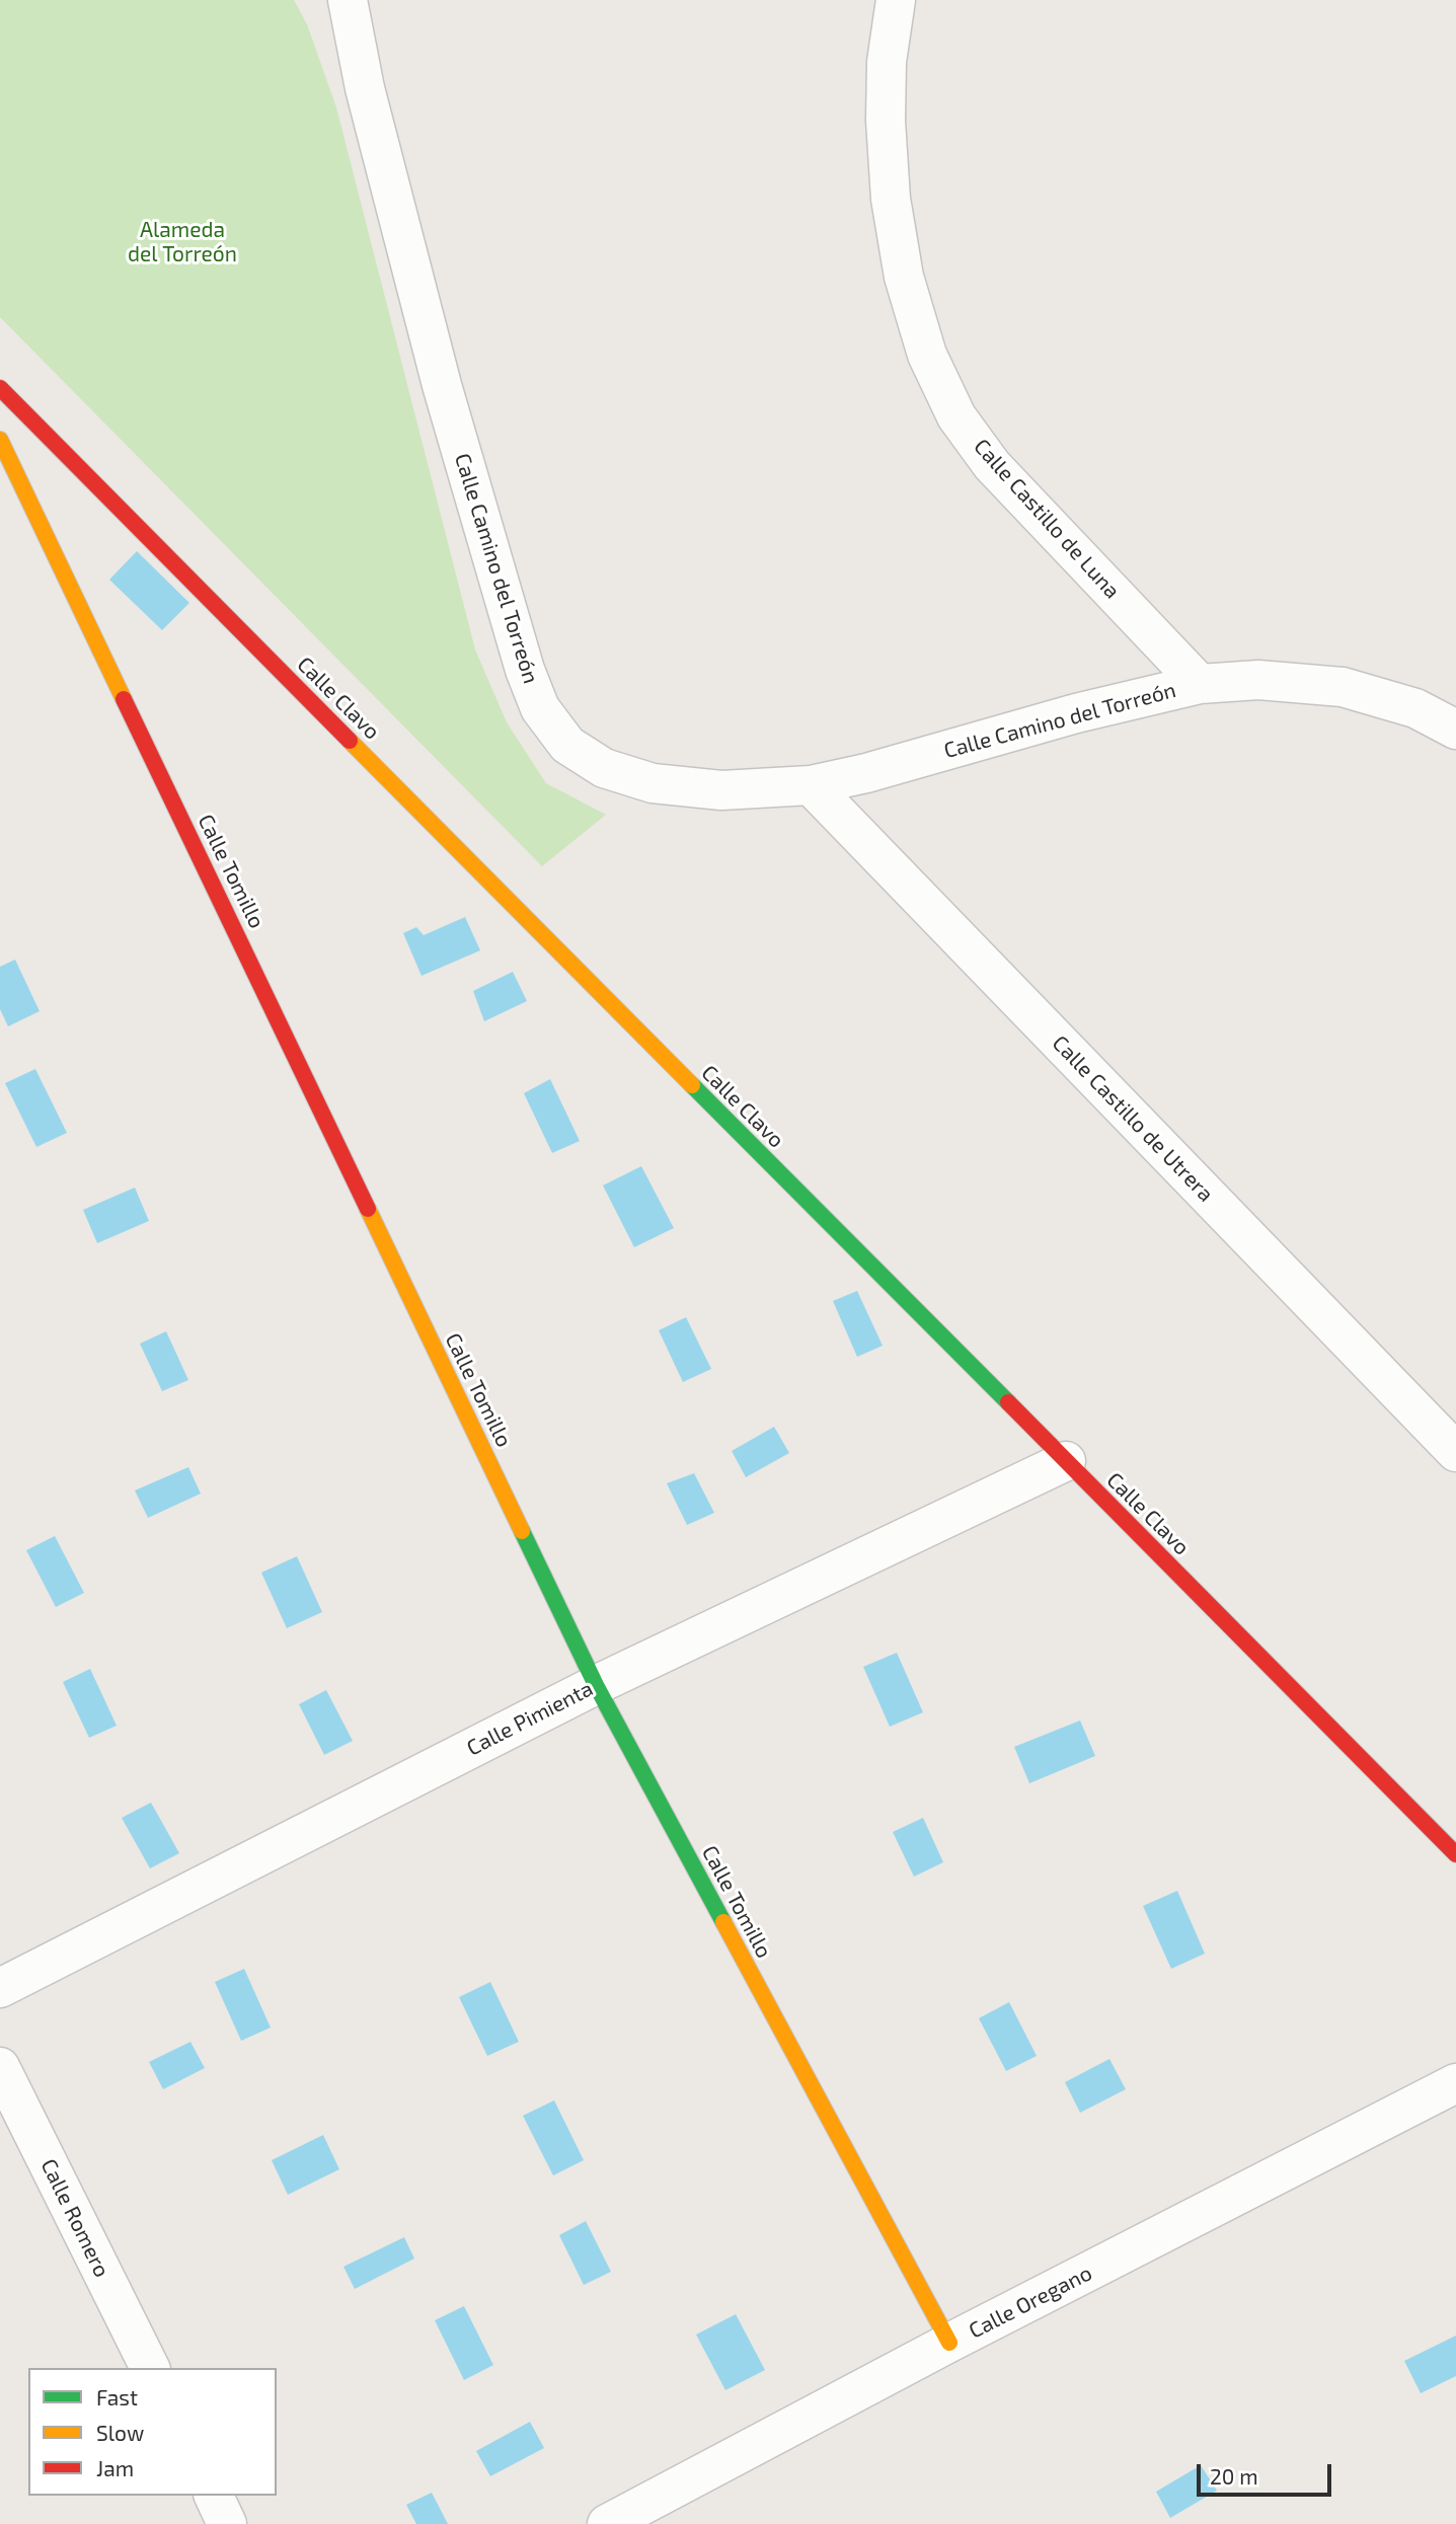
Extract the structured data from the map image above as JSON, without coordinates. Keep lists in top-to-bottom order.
{
  "streets": {
    "street": [
      "Calle Castillo de Luna",
      "Calle Camino del Torreón",
      "Calle Clavo",
      "Calle Tomillo",
      "Calle Castillo de Utrera",
      "Calle Pimienta",
      "Calle Romero",
      "Calle Oregano"
    ]
  },
  "crossings": [
    ["Calle Castillo de Luna", "Calle Camino del Torreón"],
    ["Calle Camino del Torreón", "Calle Castillo de Utrera"],
    ["Calle Clavo", "Calle Pimienta"],
    ["Calle Tomillo", "Calle Pimienta"],
    ["Calle Tomillo", "Calle Oregano"]
  ],
  "parks": ["Alameda del Torreón"],
  "legend": ["Fast", "Slow", "Jam"],
  "scale_bar": "20 m"
}
